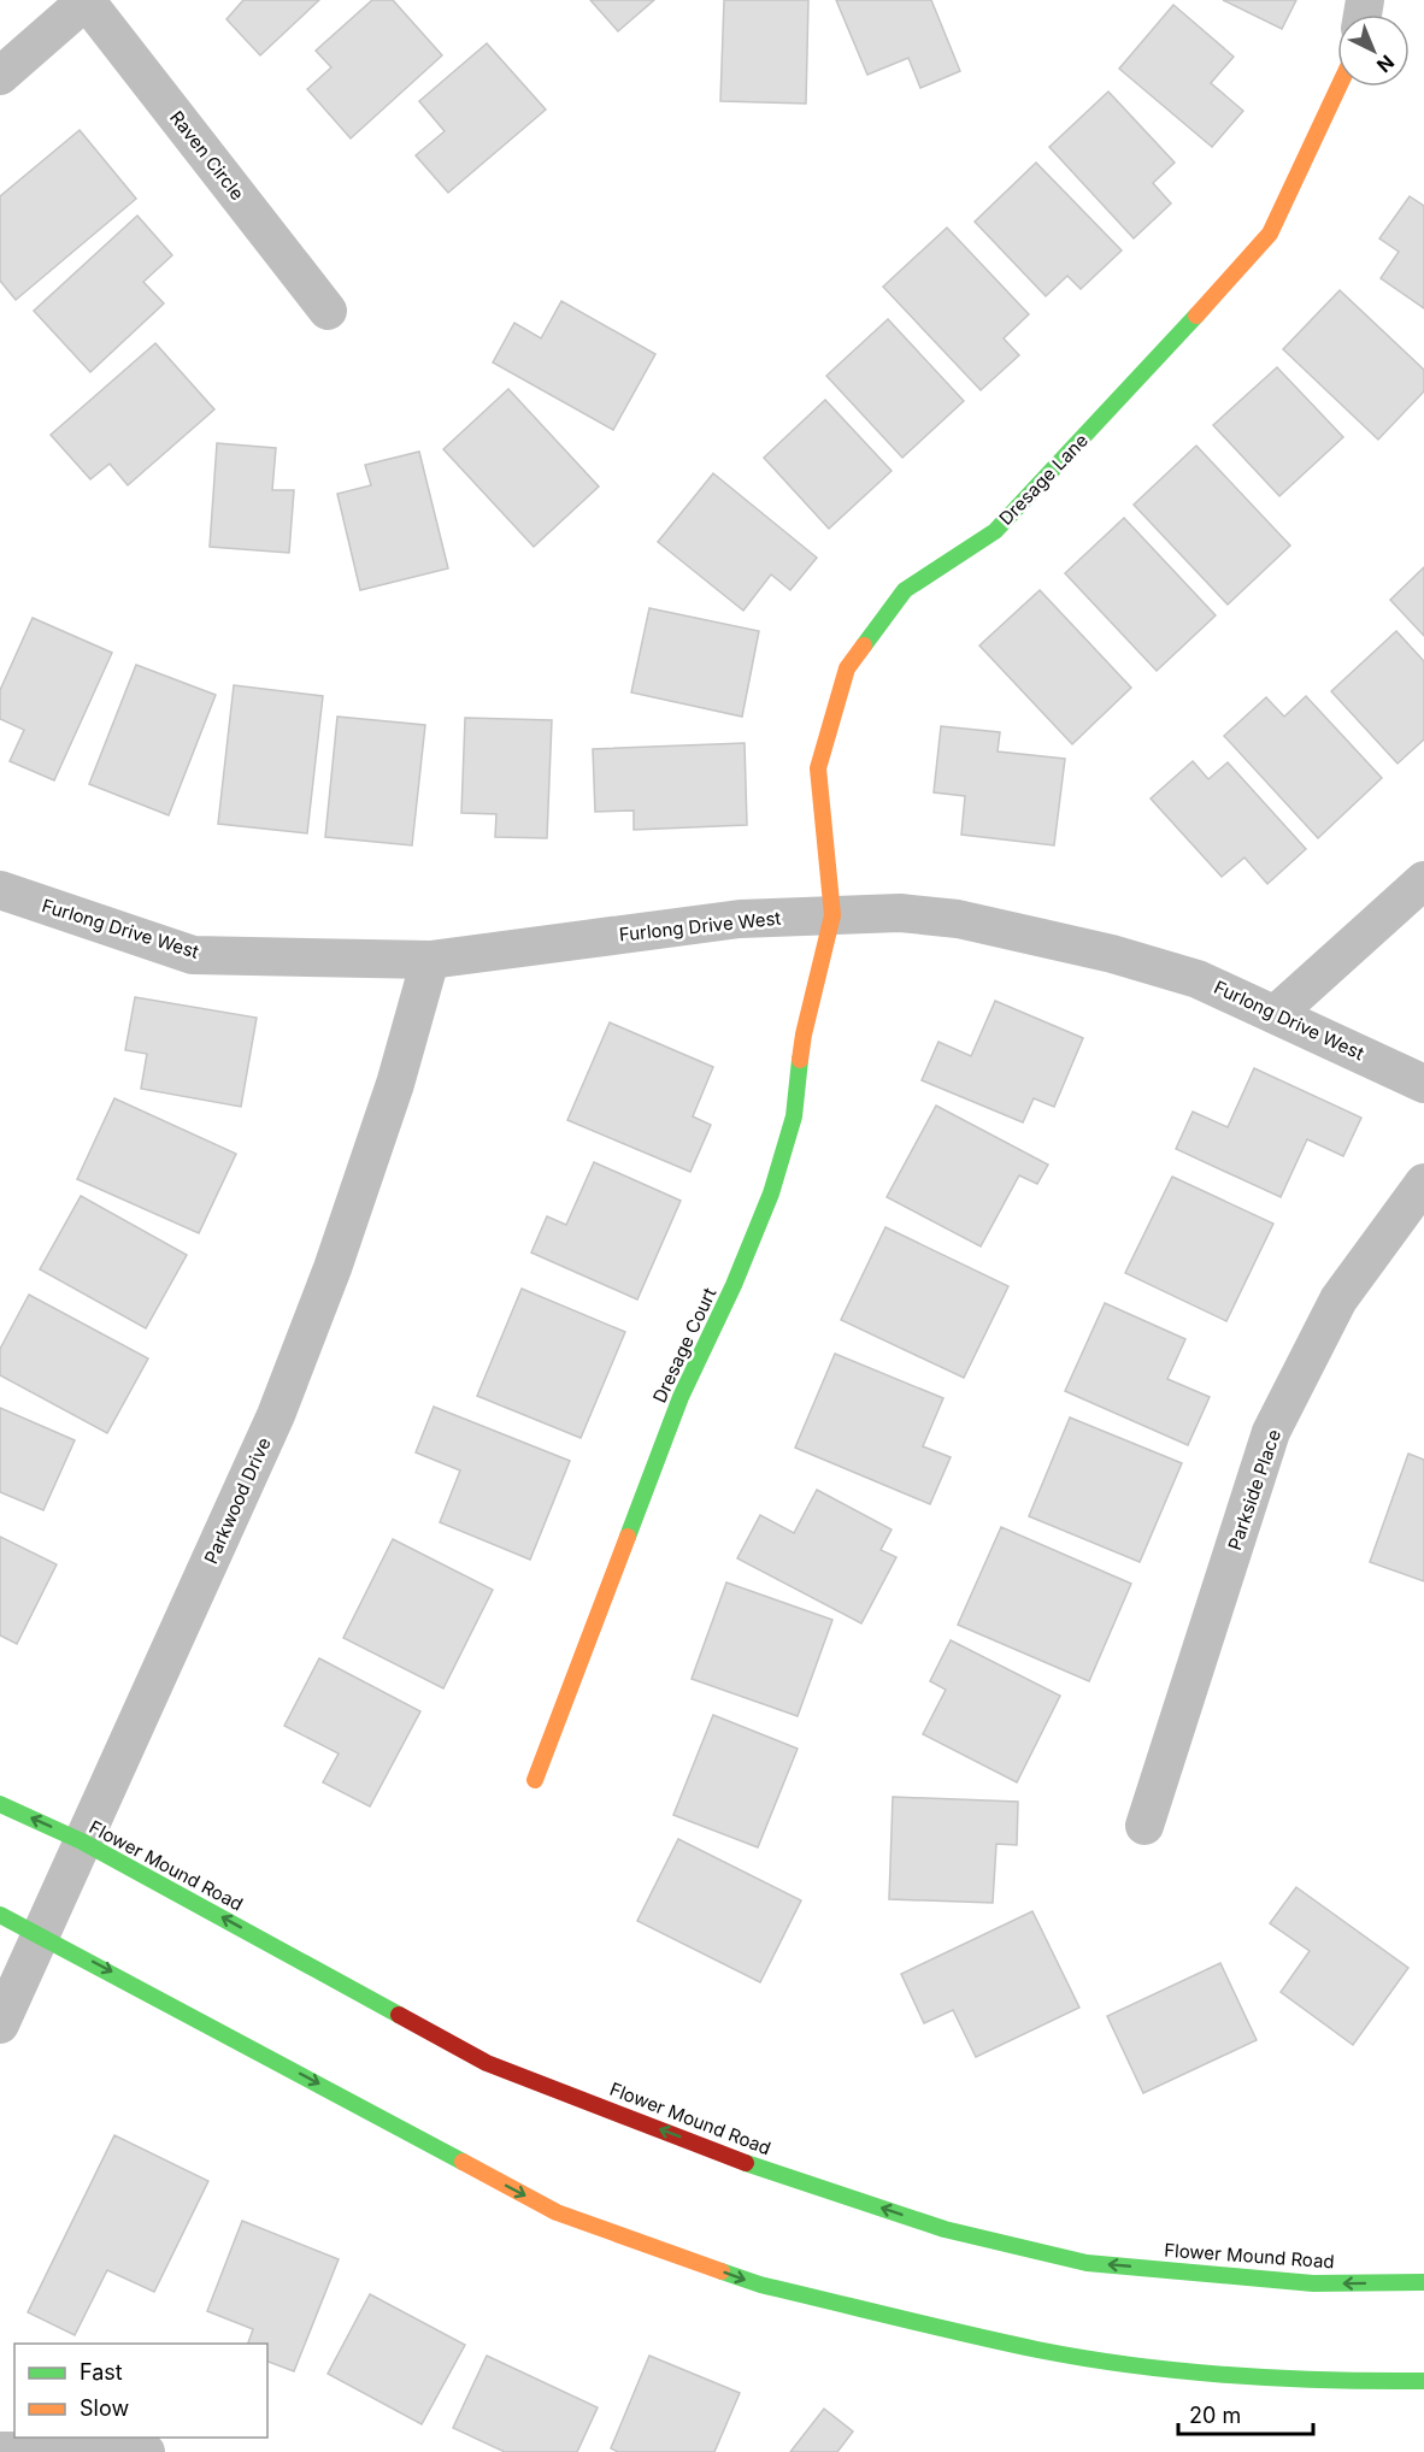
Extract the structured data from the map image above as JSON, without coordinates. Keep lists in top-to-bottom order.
{
  "streets": {
    "main road": ["Dresage Lane", "Dresage Court", "Flower Mound Road"],
    "street": [
      "Raven Circle",
      "Furlong Drive West",
      "Parkside Place",
      "Parkwood Drive"
    ]
  },
  "crossings": [
    ["Dresage Lane", "Furlong Drive West"],
    ["Dresage Lane", "Dresage Court"],
    ["Furlong Drive West", "Dresage Court"],
    ["Furlong Drive West", "Parkwood Drive"],
    ["Parkwood Drive", "Flower Mound Road"]
  ],
  "legend": ["Fast", "Slow"],
  "scale_bar": "20 m",
  "north": "bottom right"
}
